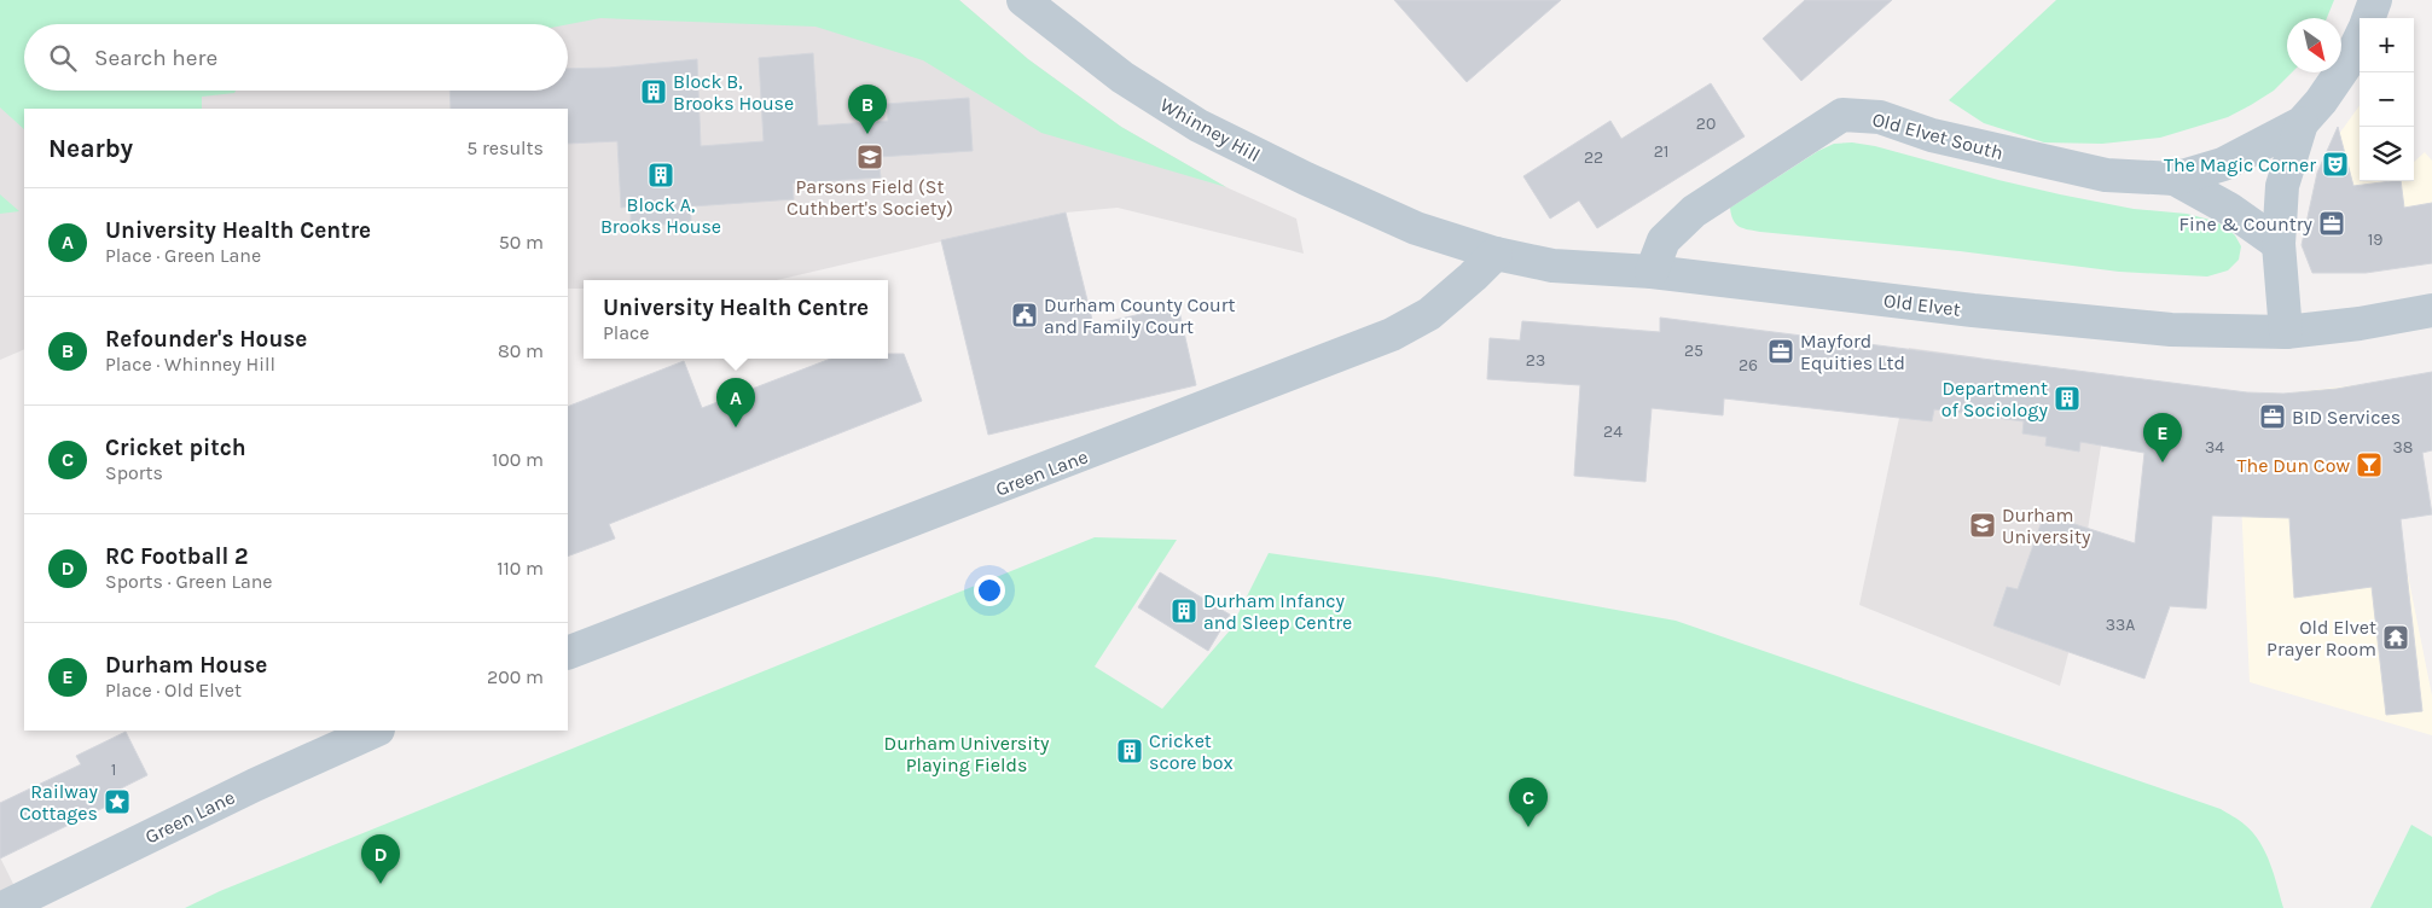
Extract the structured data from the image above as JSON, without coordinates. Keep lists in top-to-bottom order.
{
  "streets": {
    "street": [
      "Whinney Hill",
      "Old Elvet South",
      "Old Elvet",
      "Green Lane"
    ]
  },
  "crossings": [
    ["Whinney Hill", "Old Elvet"],
    ["Old Elvet South", "Old Elvet"],
    ["Old Elvet", "Green Lane"]
  ],
  "parks": ["Durham University Playing Fields"],
  "places": {
    "building": [
      "Block B, Brooks House",
      "Block A, Brooks House",
      "Department of Sociology",
      "Durham Infancy and Sleep Centre",
      "Cricket score box"
    ],
    "school or university": ["Parsons Field (St Cuthbert's Society)", "Durham University"],
    "theatre": ["The Magic Corner"],
    "office": ["Fine & Country", "Mayford Equities Ltd", "BID Services"],
    "public building": ["Durham County Court and Family Court"],
    "bar": ["The Dun Cow"],
    "temple": ["Old Elvet Prayer Room"],
    "place": ["Railway Cottages"]
  },
  "house_numbers": [
    "20",
    "21",
    "22",
    "19",
    "25",
    "23",
    "26",
    "24",
    "34",
    "38",
    "33A",
    "1"
  ],
  "north": "bottom right",
  "page": {
    "map_buttons": ["+", "−"],
    "search": "Search here",
    "pins": [
      "B",
      "A",
      "E",
      "C",
      "D"
    ],
    "heading": ["Nearby", "5 results"],
    "list": [
      {
        "mark": "A",
        "name": "University Health Centre",
        "note": "Place · Green Lane",
        "value": "50 m"
      },
      {
        "mark": "B",
        "name": "Refounder's House",
        "note": "Place · Whinney Hill",
        "value": "80 m"
      },
      {
        "mark": "C",
        "name": "Cricket pitch",
        "note": "Sports",
        "value": "100 m"
      },
      {
        "mark": "D",
        "name": "RC Football 2",
        "note": "Sports · Green Lane",
        "value": "110 m"
      },
      {
        "mark": "E",
        "name": "Durham House",
        "note": "Place · Old Elvet",
        "value": "200 m"
      }
    ],
    "popup": ["University Health Centre", "Place"]
  }
}
